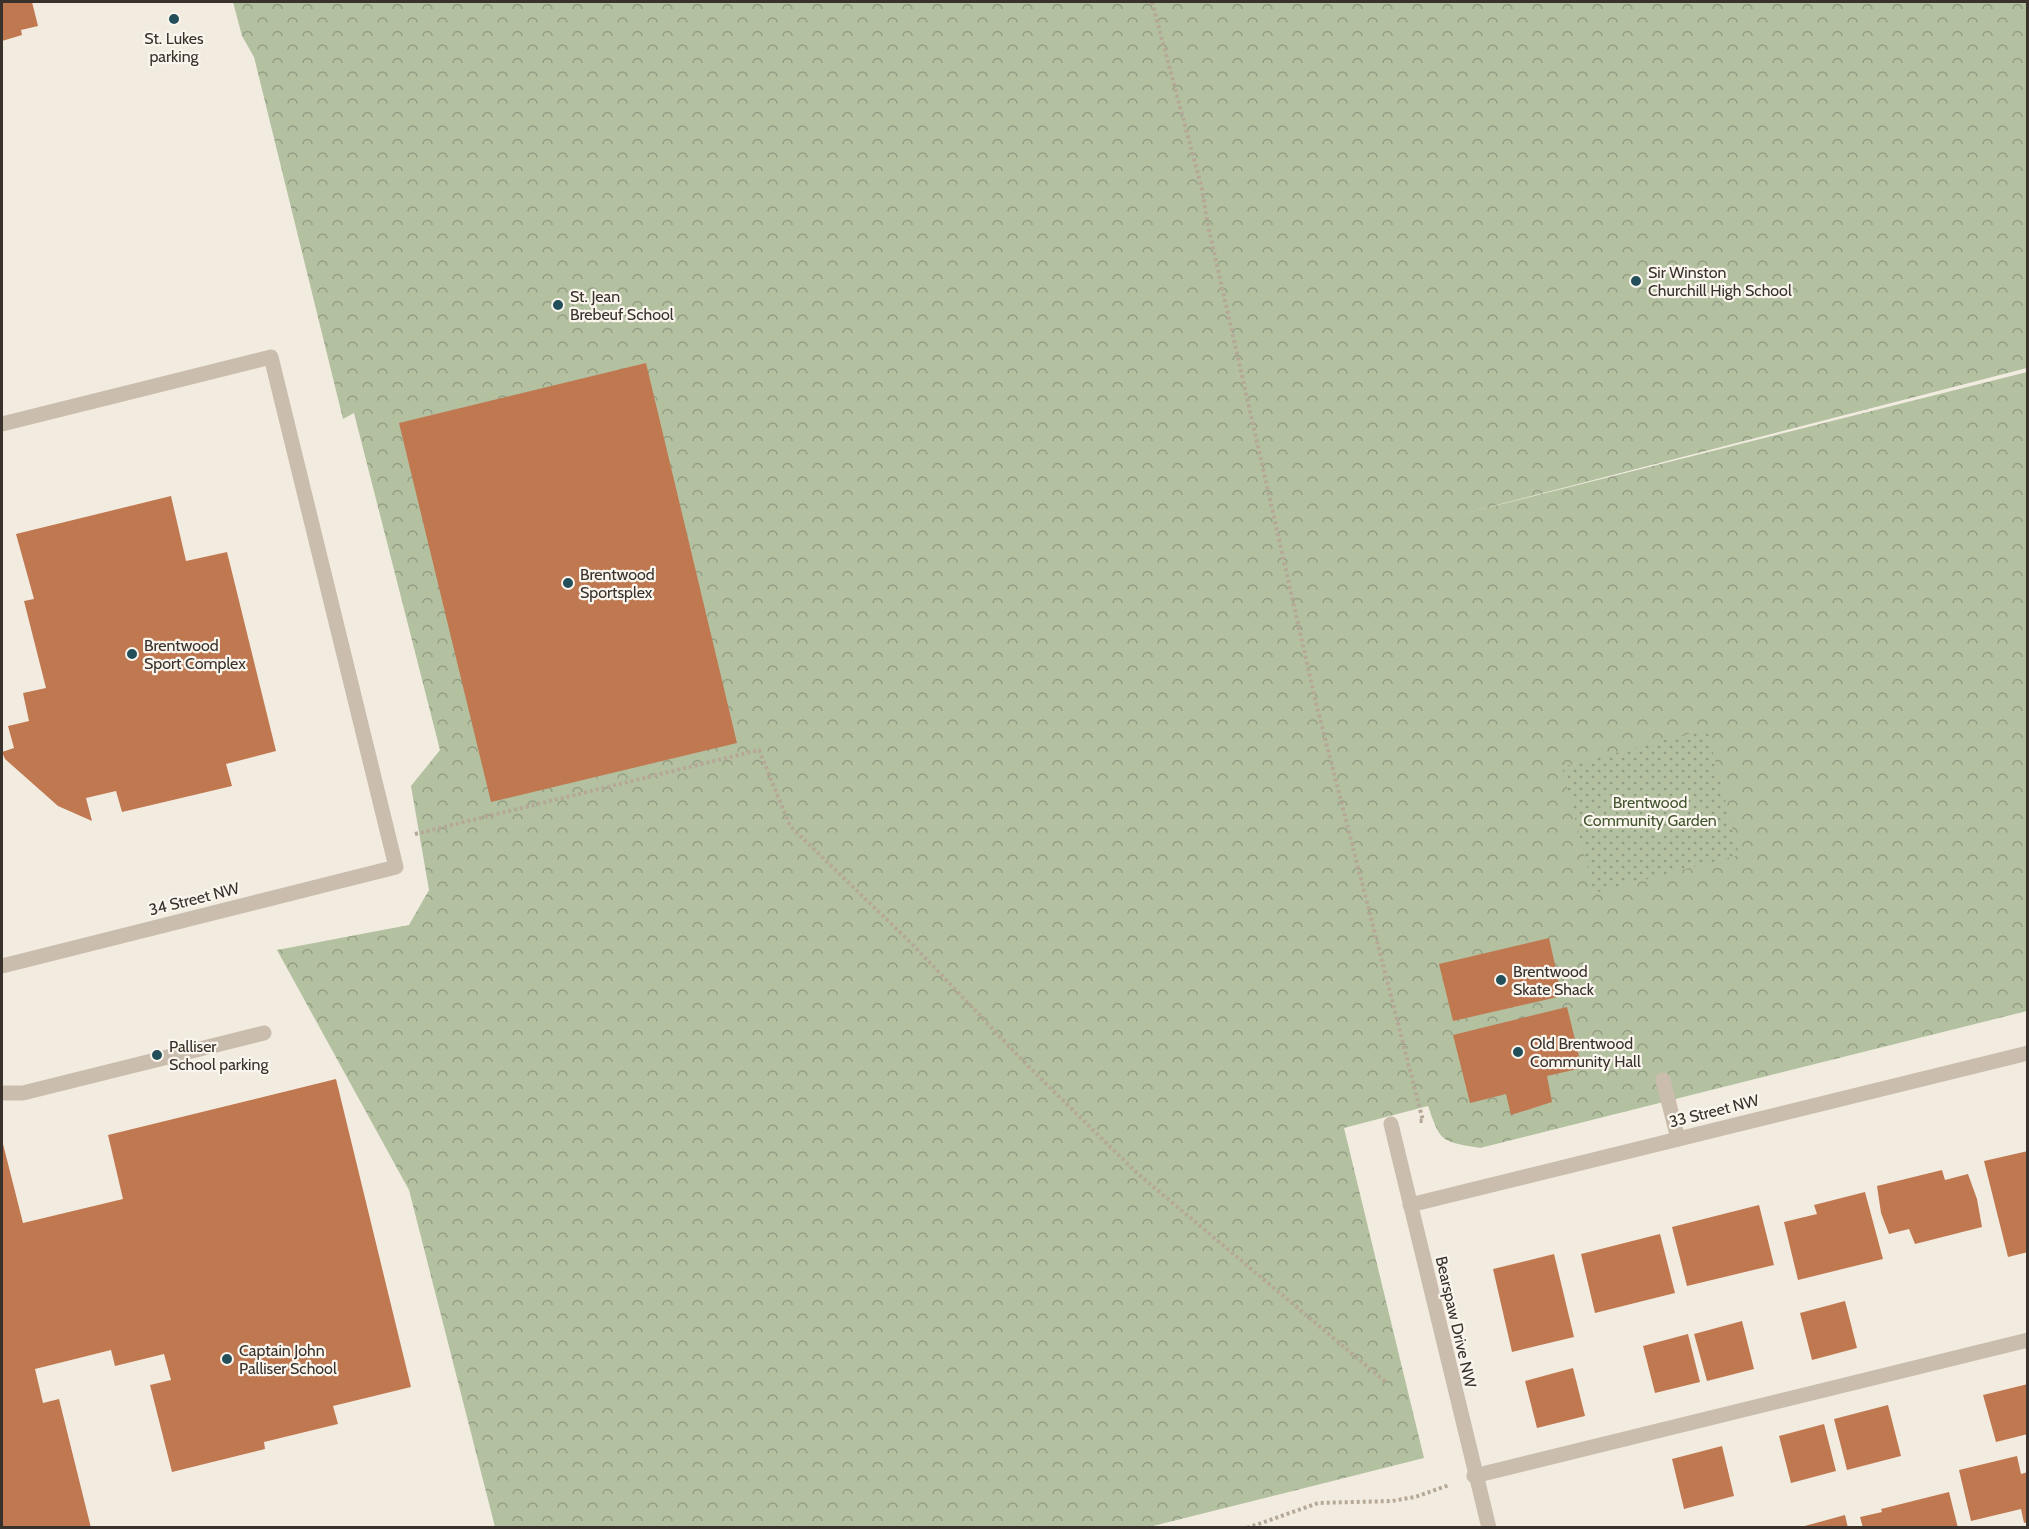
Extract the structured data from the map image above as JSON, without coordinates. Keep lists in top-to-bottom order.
{
  "streets": {
    "street": ["34 Street NW", "33 Street NW", "Bearspaw Drive NW"]
  },
  "crossings": [
    ["33 Street NW", "Bearspaw Drive NW"]
  ],
  "parks": ["Brentwood Community Garden"],
  "places": [
    "St. Lukes parking",
    "Sir Winston Churchill High School",
    "St. Jean Brebeuf School",
    "Brentwood Sportsplex",
    "Brentwood Sport Complex",
    "Brentwood Skate Shack",
    "Old Brentwood Community Hall",
    "Palliser School parking",
    "Captain John Palliser School"
  ]
}
